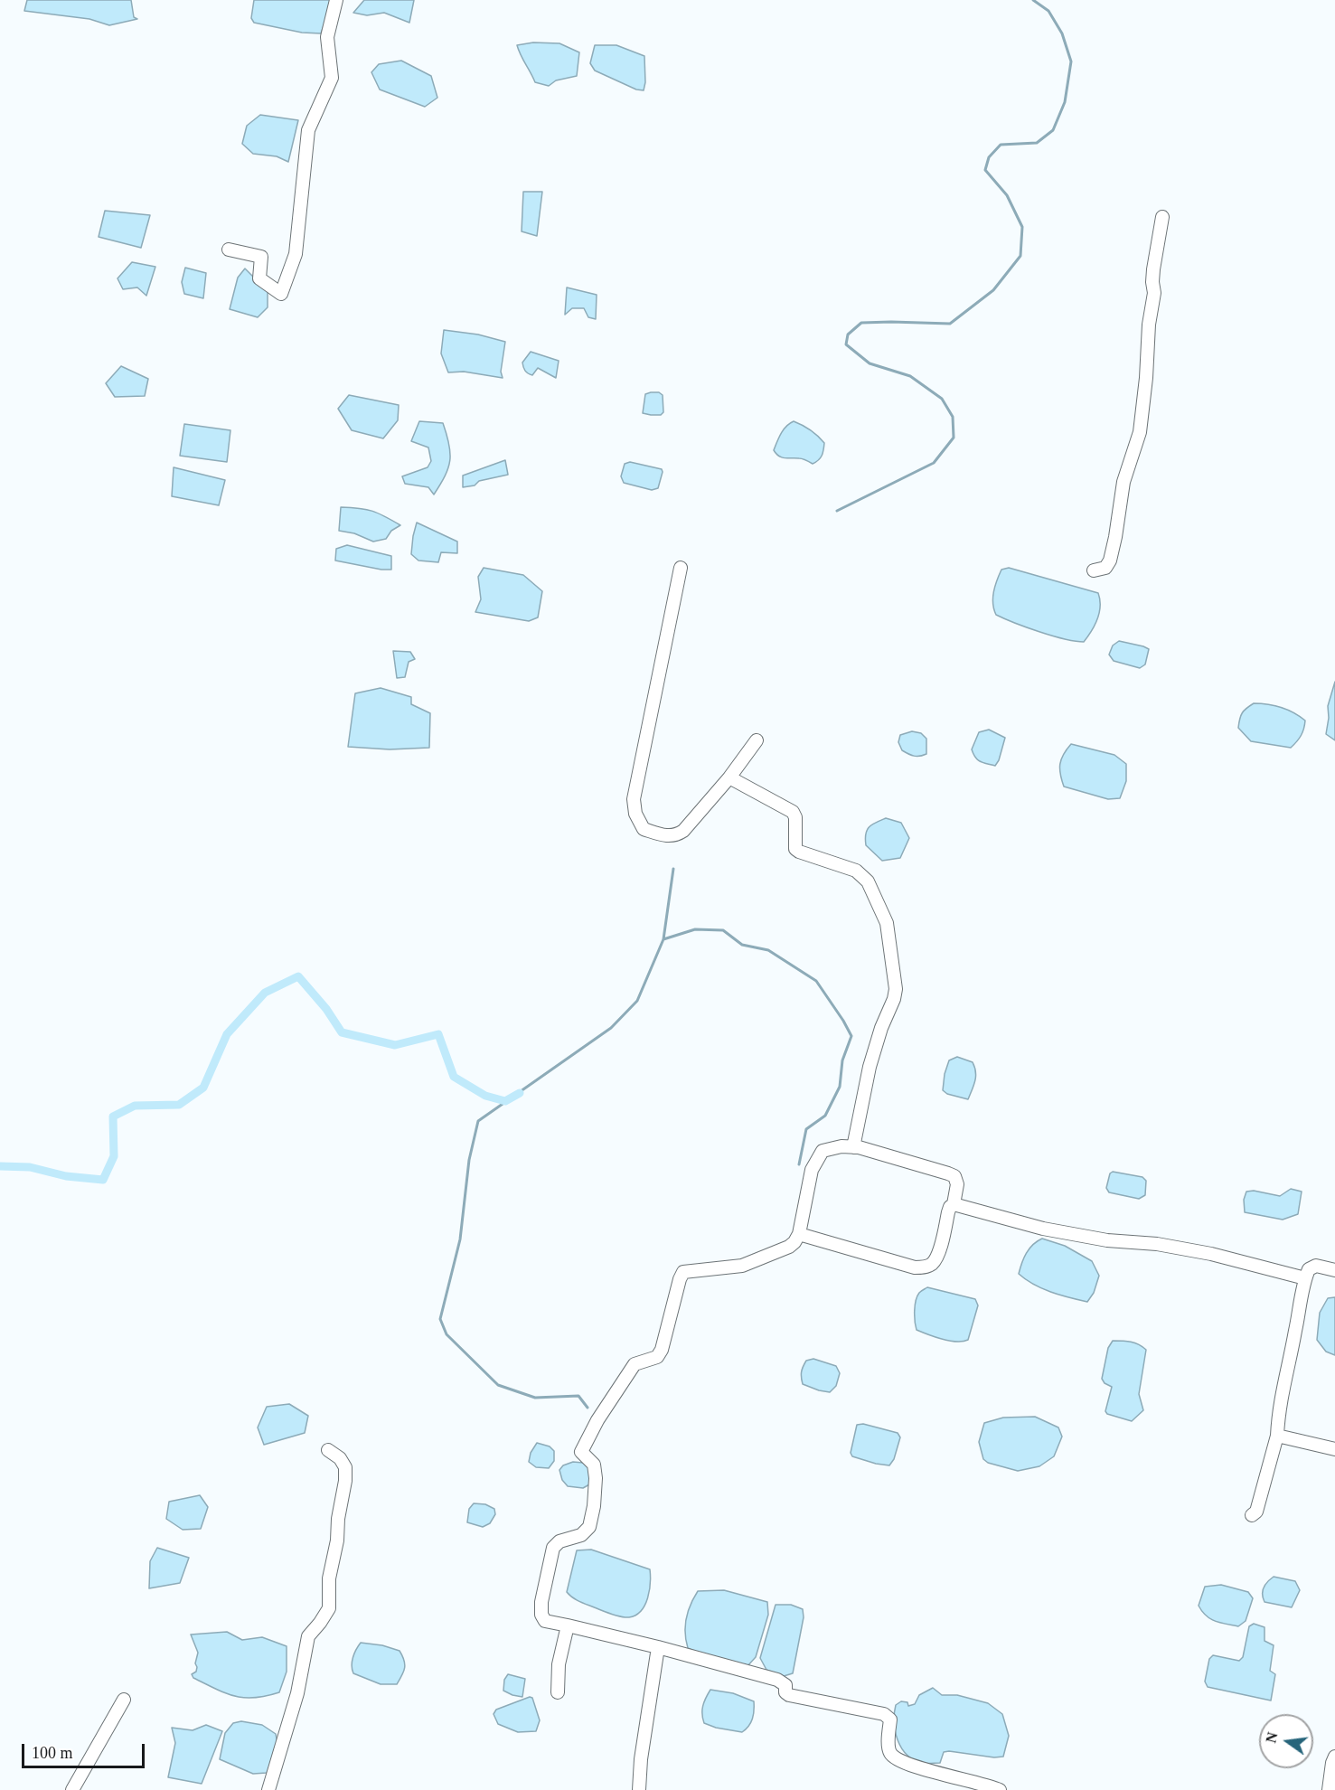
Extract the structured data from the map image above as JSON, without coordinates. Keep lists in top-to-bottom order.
{
  "scale_bar": "100 m",
  "north": "left"
}
